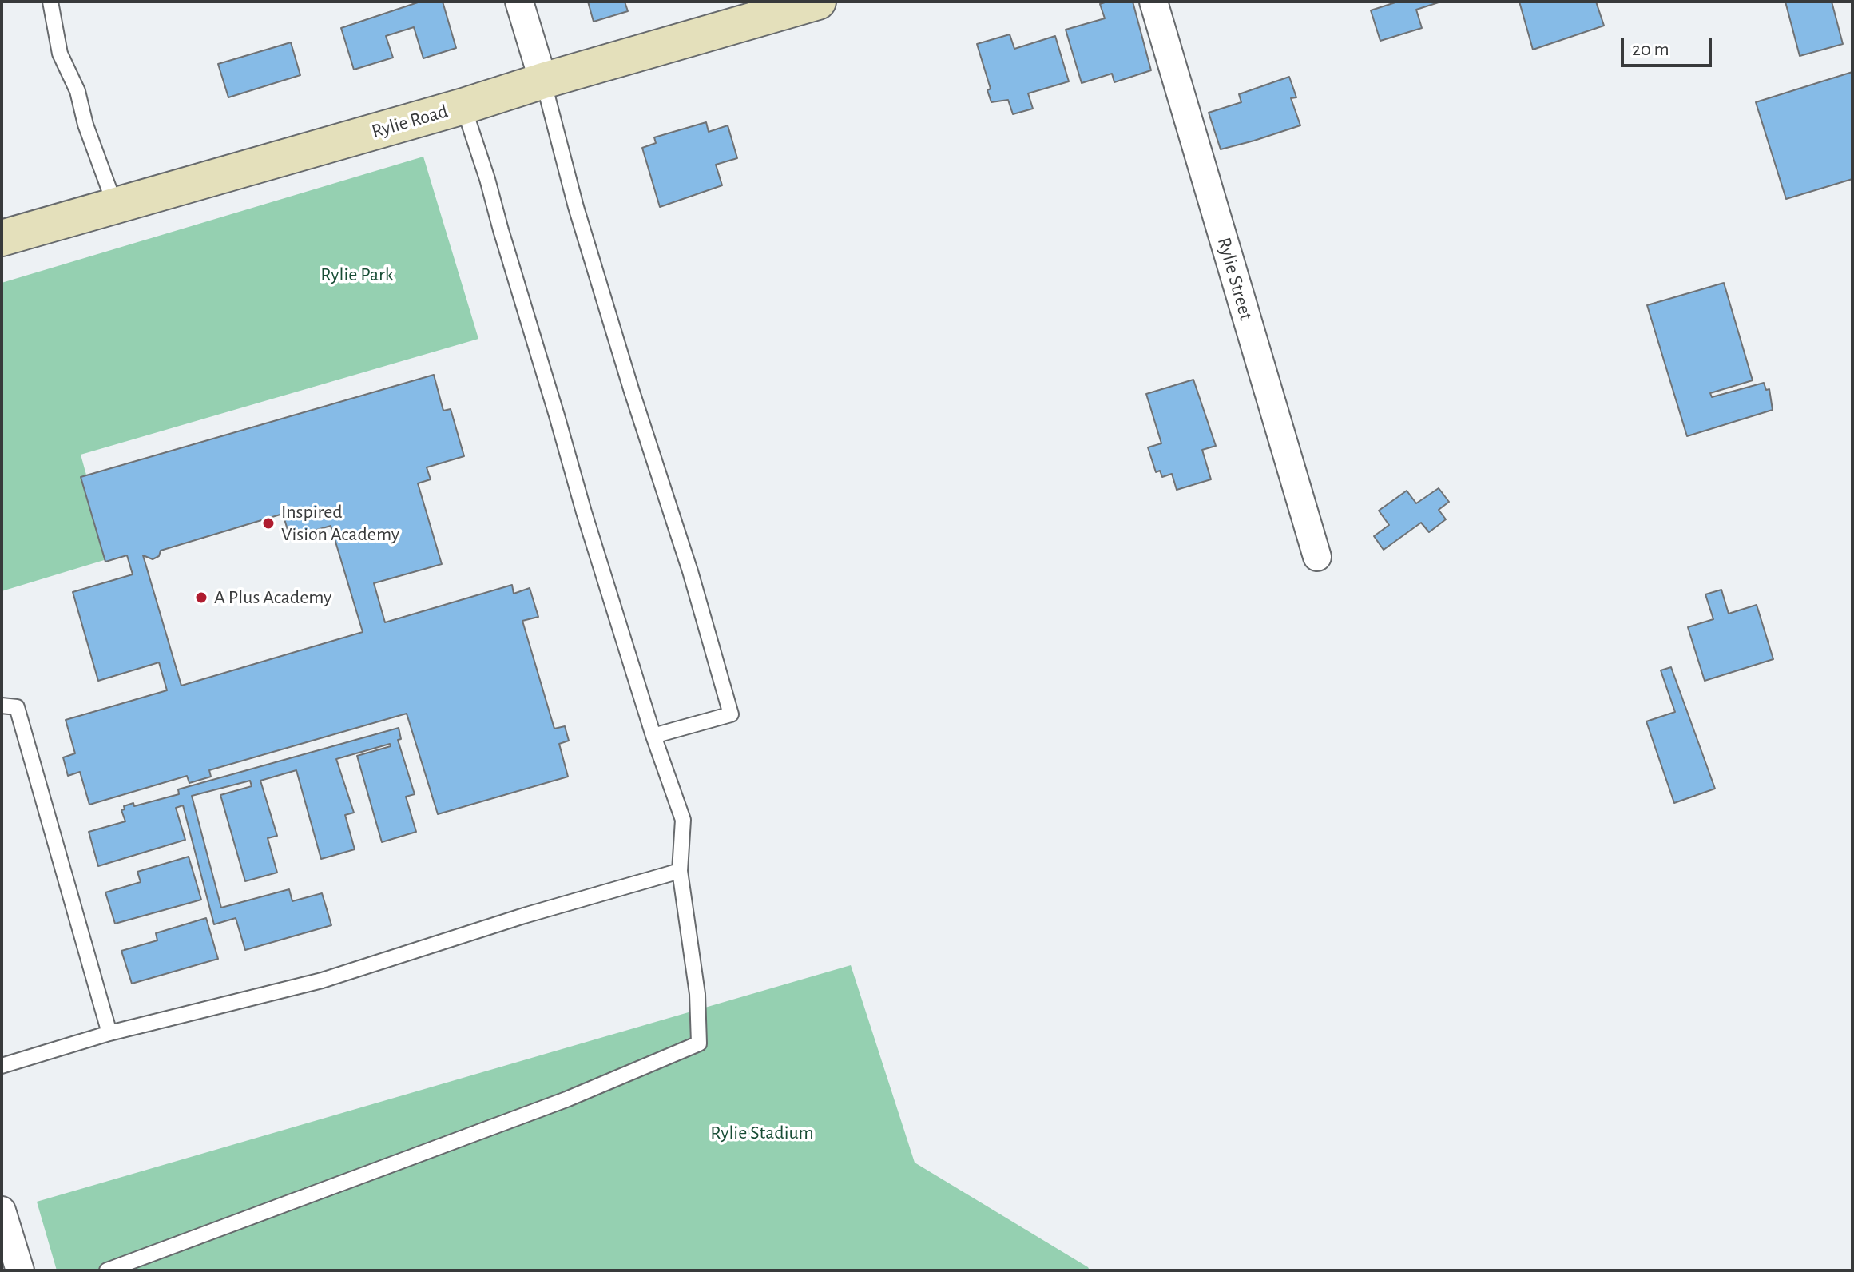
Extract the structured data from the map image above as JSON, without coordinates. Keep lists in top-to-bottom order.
{
  "streets": {
    "street": ["Rylie Road", "Rylie Street"]
  },
  "parks": ["Rylie Park", "Rylie Stadium"],
  "places": ["Inspired Vision Academy", "A Plus Academy"],
  "scale_bar": "20 m"
}
